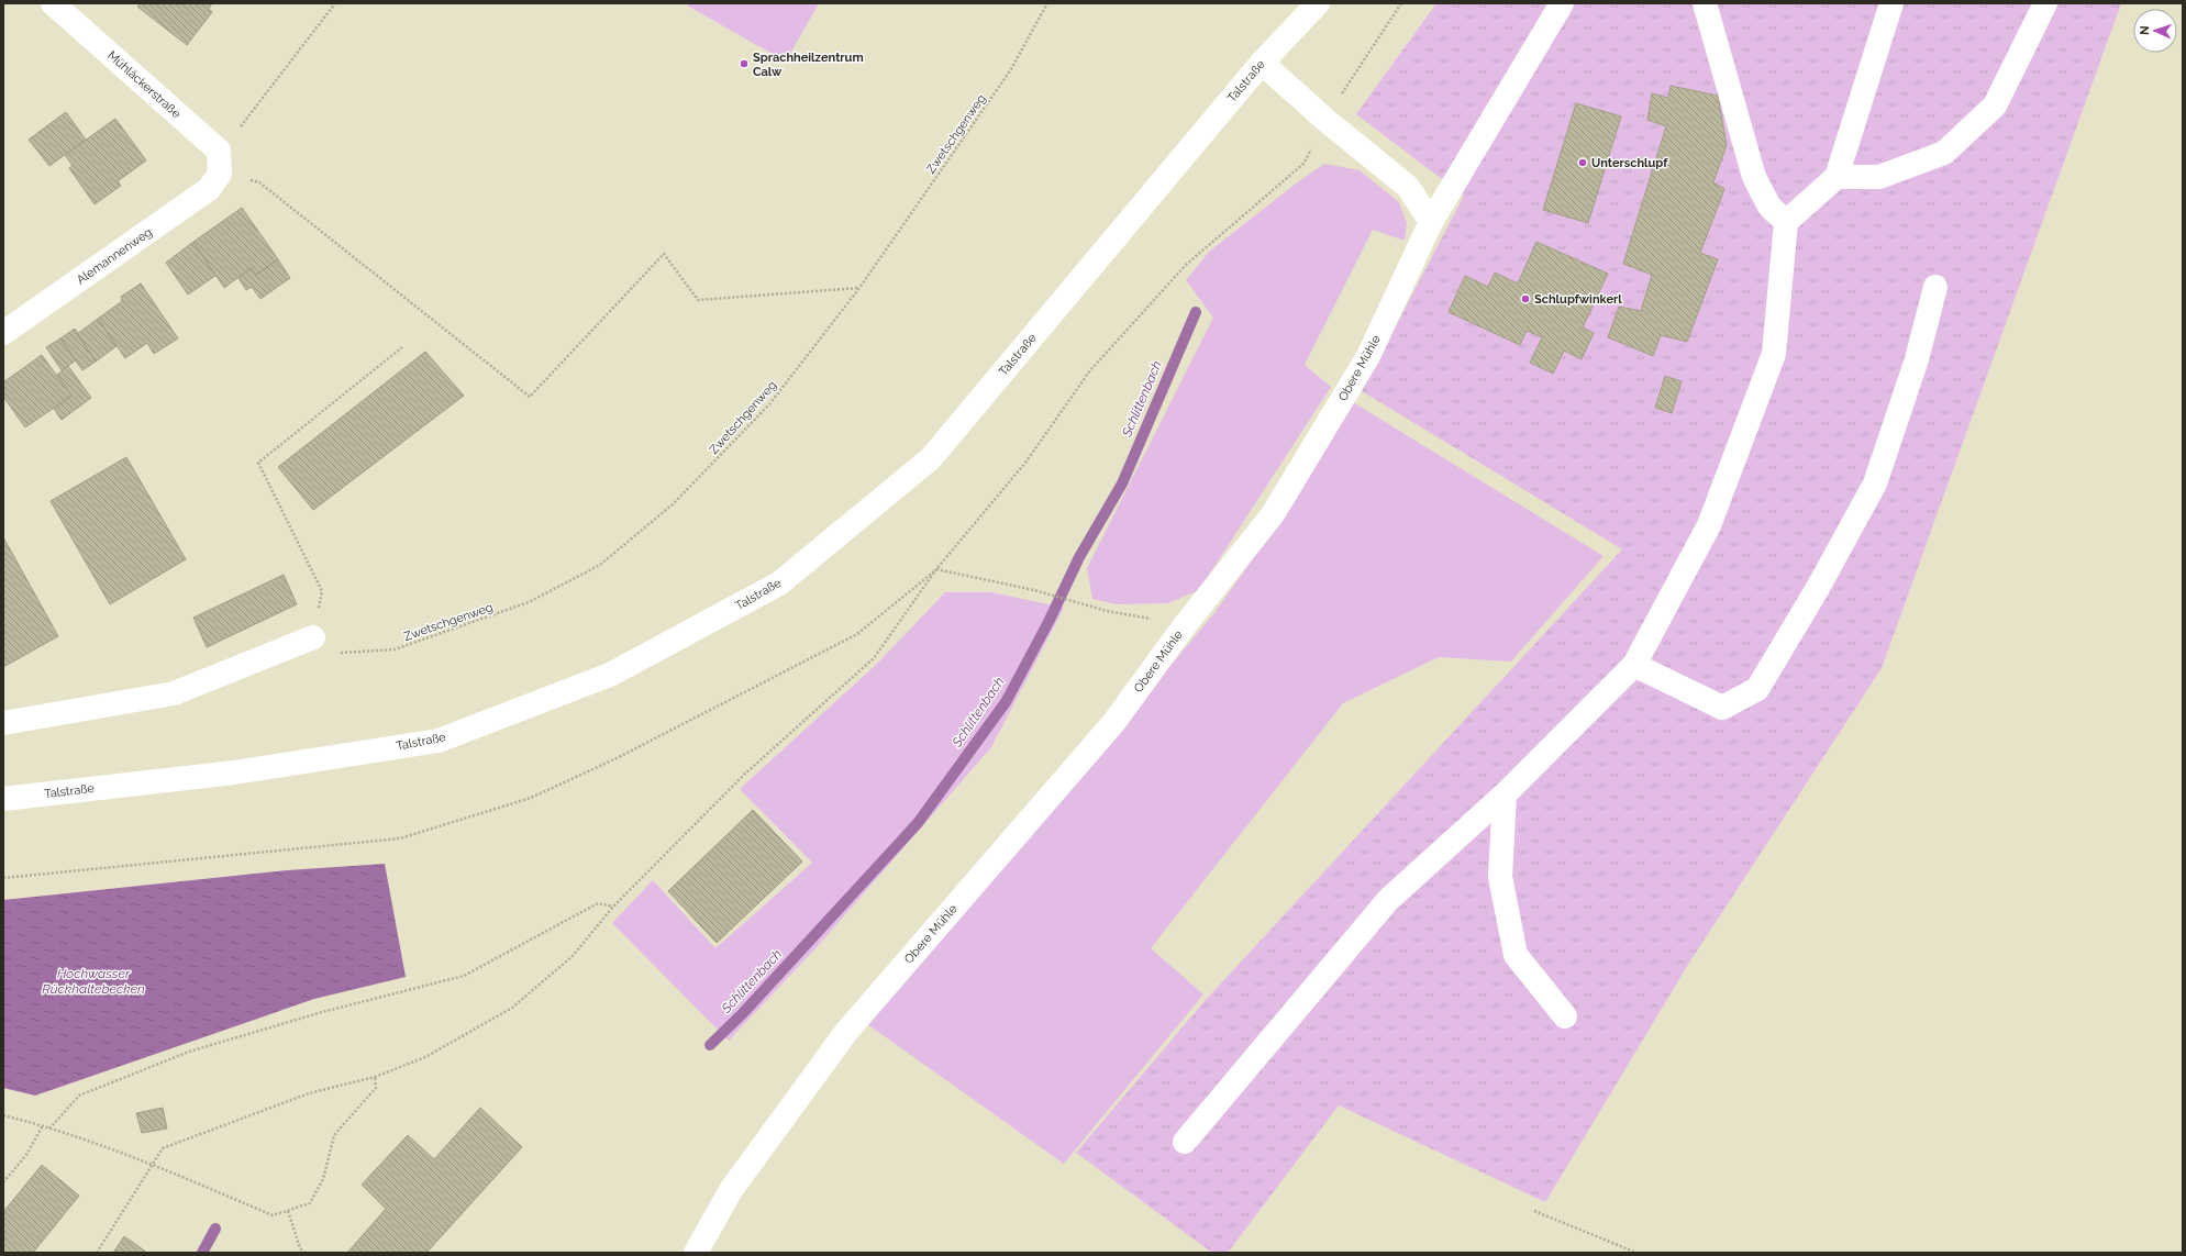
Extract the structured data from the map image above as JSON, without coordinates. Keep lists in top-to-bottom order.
{
  "streets": {
    "street": [
      "Talstraße",
      "Mühläckerstraße",
      "Alemannenweg",
      "Obere Mühle"
    ],
    "path": ["Zwetschgenweg"]
  },
  "crossings": [
    ["Mühläckerstraße", "Alemannenweg"]
  ],
  "water": ["Schlittenbach", "Hochwasser Rückhaltebecken"],
  "places": ["Sprachheilzentrum Calw", "Unterschlupf", "Schlupfwinkerl"],
  "north": "left"
}
